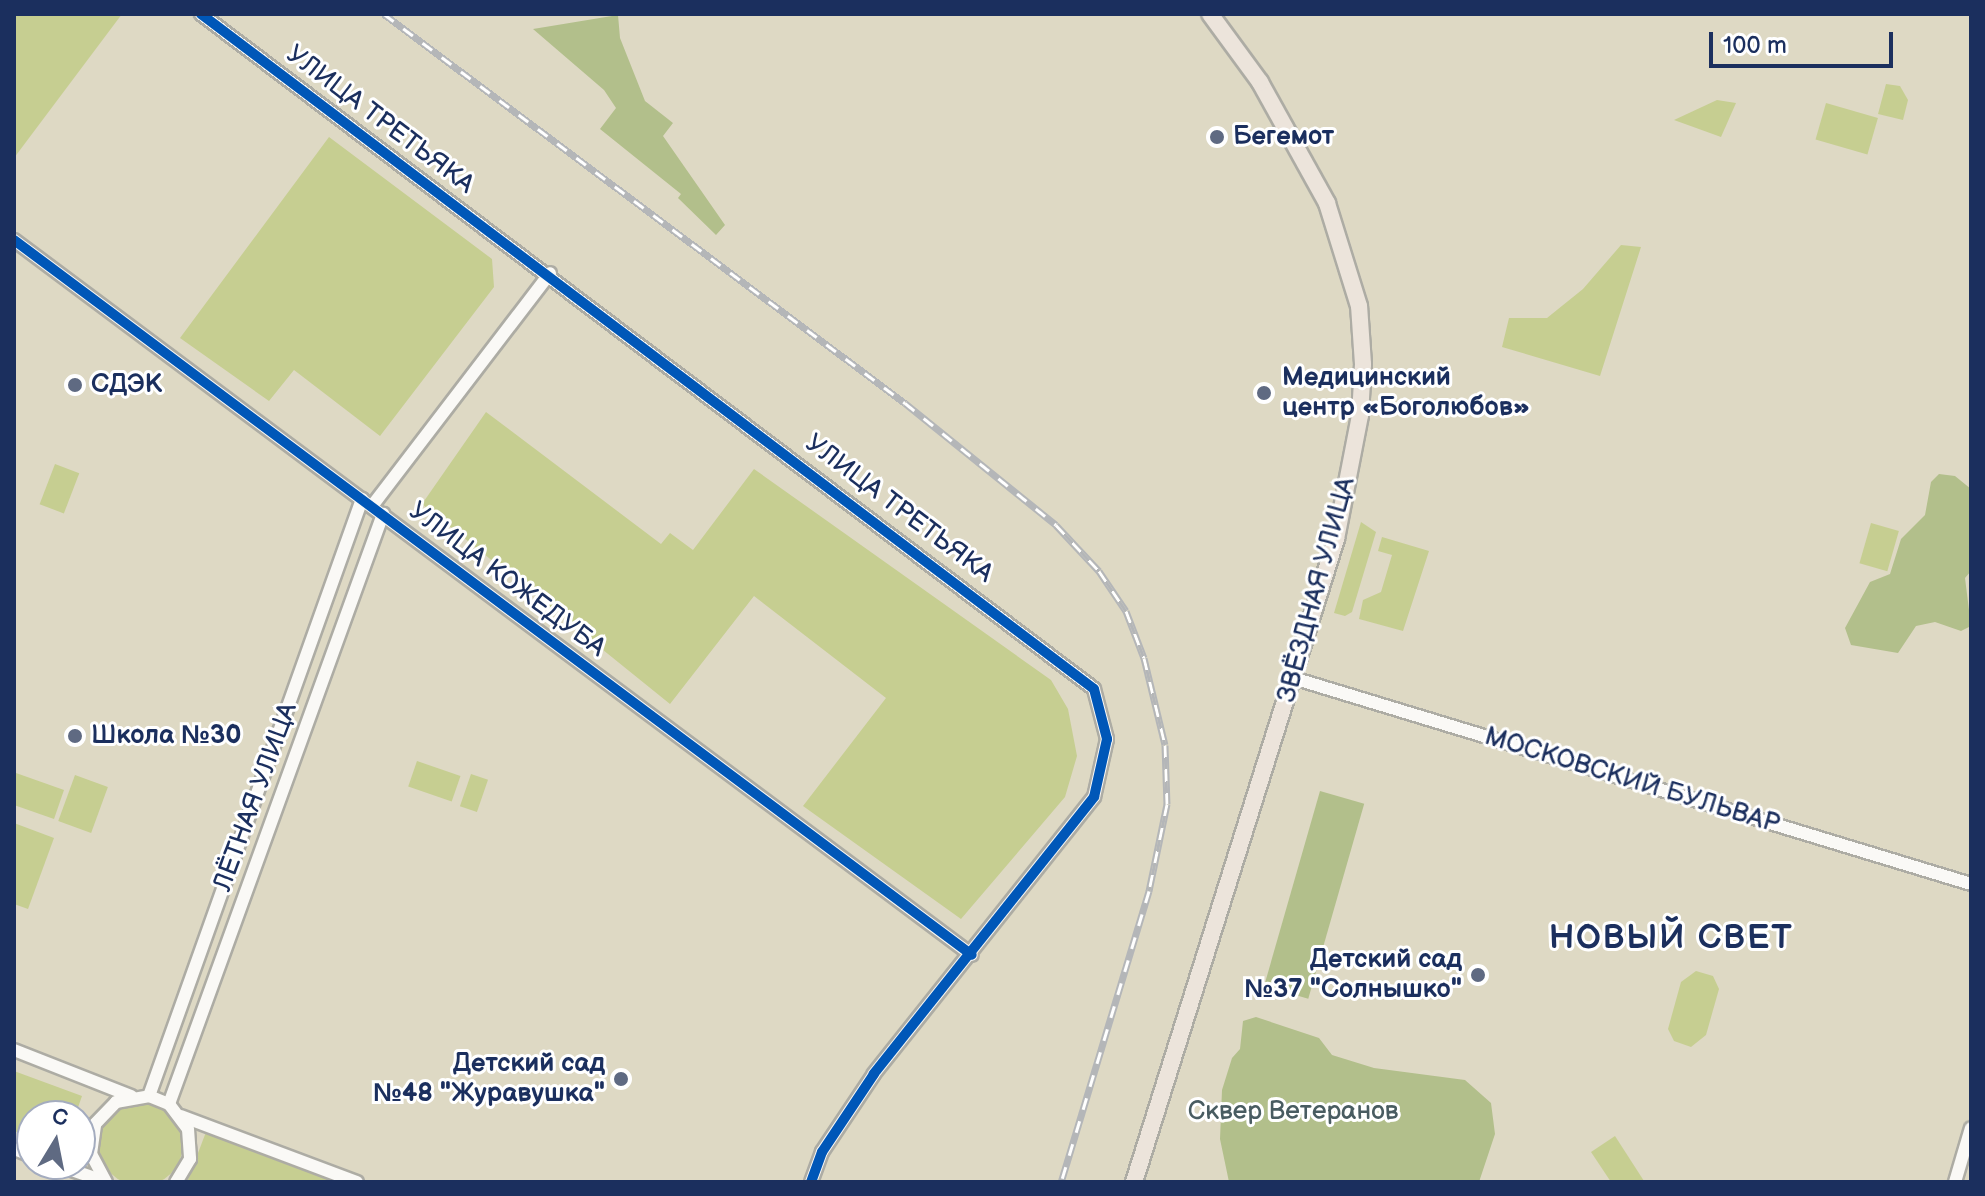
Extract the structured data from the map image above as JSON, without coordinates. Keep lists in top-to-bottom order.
{
  "streets": {
    "main road": ["ЗВЁЗДНАЯ УЛИЦА"],
    "street": [
      "УЛИЦА ТРЕТЬЯКА",
      "УЛИЦА КОЖЕДУБА",
      "МОСКОВСКИЙ БУЛЬВАР",
      "ЛЁТНАЯ УЛИЦА"
    ]
  },
  "crossings": [
    ["УЛИЦА ТРЕТЬЯКА", "УЛИЦА КОЖЕДУБА"],
    ["УЛИЦА ТРЕТЬЯКА", "ЛЁТНАЯ УЛИЦА"],
    ["УЛИЦА КОЖЕДУБА", "ЛЁТНАЯ УЛИЦА"],
    ["ЗВЁЗДНАЯ УЛИЦА", "МОСКОВСКИЙ БУЛЬВАР"]
  ],
  "districts": ["НОВЫЙ СВЕТ"],
  "parks": ["Сквер Ветеранов"],
  "places": [
    "Бегемот",
    "СДЭК",
    "Медицинский центр «Боголюбов»",
    "Школа №30",
    "Детский сад №37 \"Солнышко\"",
    "Детский сад №48 \"Журавушка\""
  ],
  "scale_bar": "100 m",
  "north": "top"
}
